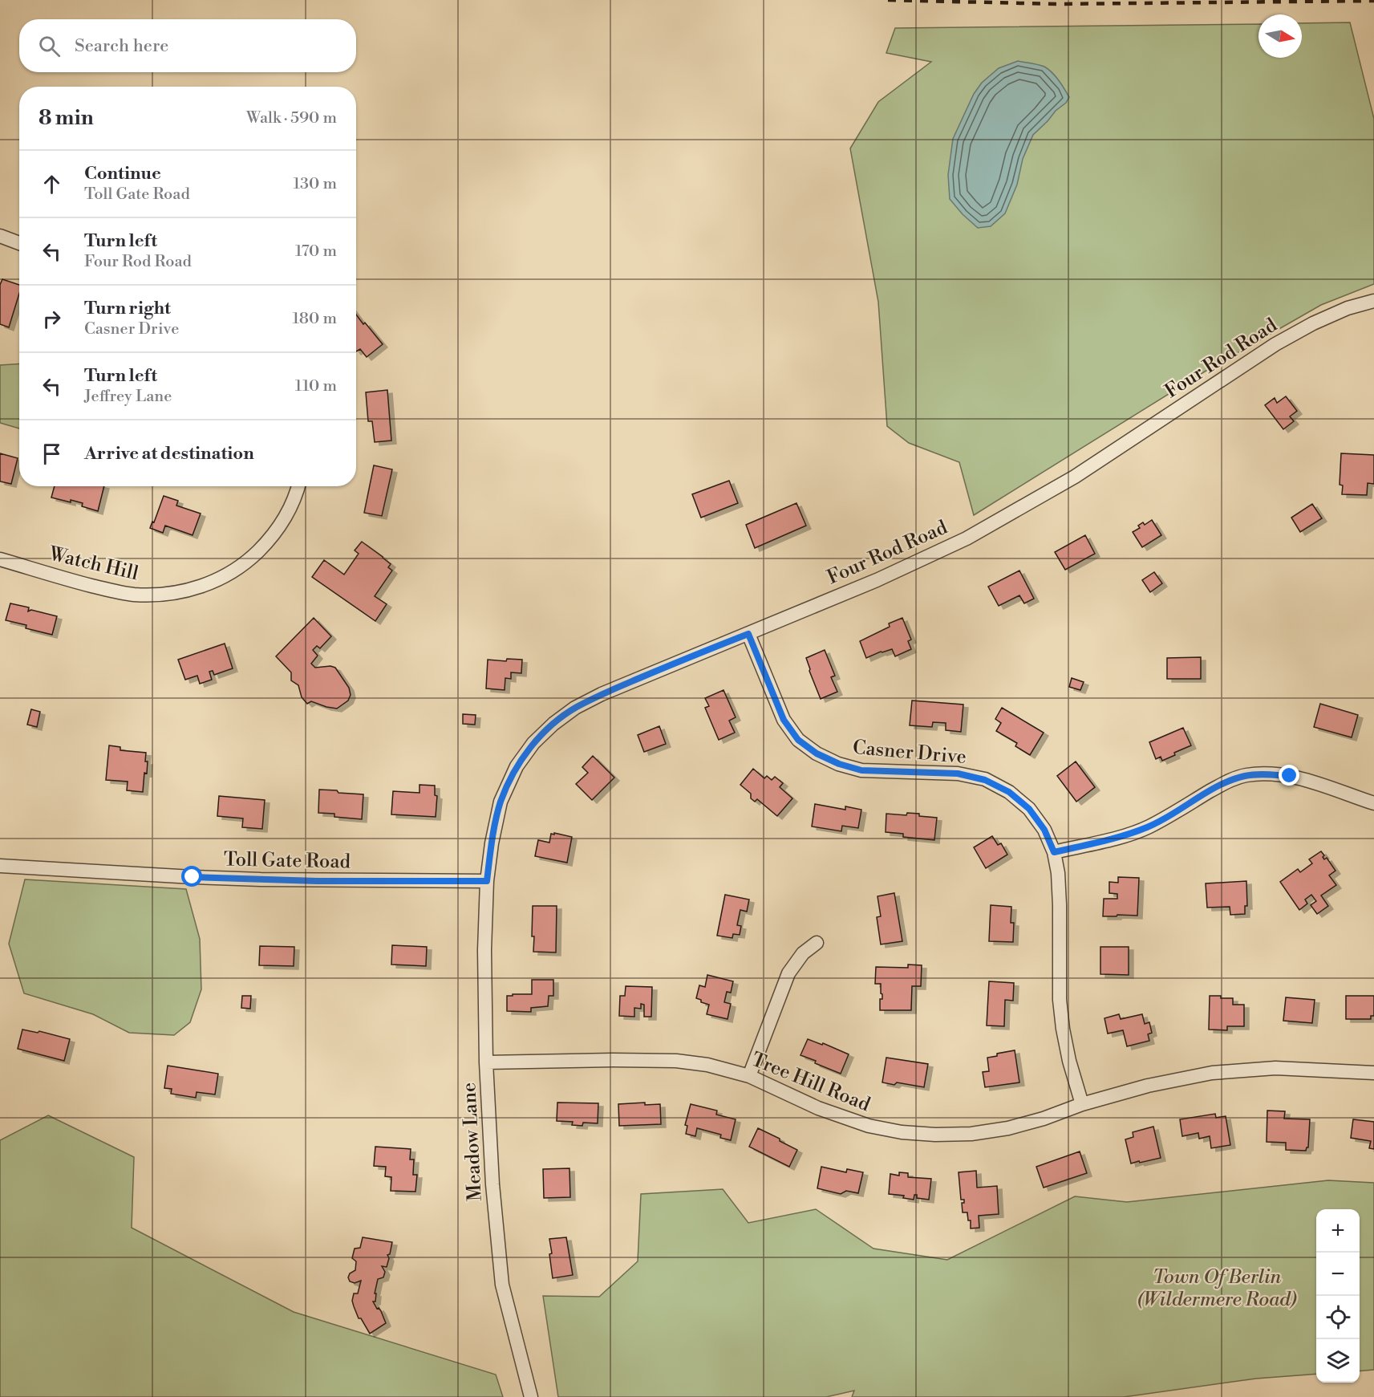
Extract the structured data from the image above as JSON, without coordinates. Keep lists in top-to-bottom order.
{
  "streets": {
    "street": [
      "Four Rod Road",
      "Watch Hill",
      "Casner Drive",
      "Toll Gate Road",
      "Tree Hill Road",
      "Meadow Lane"
    ]
  },
  "crossings": [
    ["Four Rod Road", "Casner Drive"],
    ["Four Rod Road", "Toll Gate Road"],
    ["Four Rod Road", "Meadow Lane"],
    ["Casner Drive", "Tree Hill Road"],
    ["Toll Gate Road", "Meadow Lane"],
    ["Tree Hill Road", "Meadow Lane"]
  ],
  "parks": ["Town Of Berlin (Wildermere Road)"],
  "north": "right",
  "page": {
    "search": "Search here",
    "heading": ["8 min", "Walk · 590 m"],
    "list": [
      ["Continue", "Toll Gate Road", "130 m"],
      ["Turn left", "Four Rod Road", "170 m"],
      ["Turn right", "Casner Drive", "180 m"],
      ["Turn left", "Jeffrey Lane", "110 m"],
      "Arrive at destination"
    ],
    "map_buttons": ["+", "−"]
  }
}
